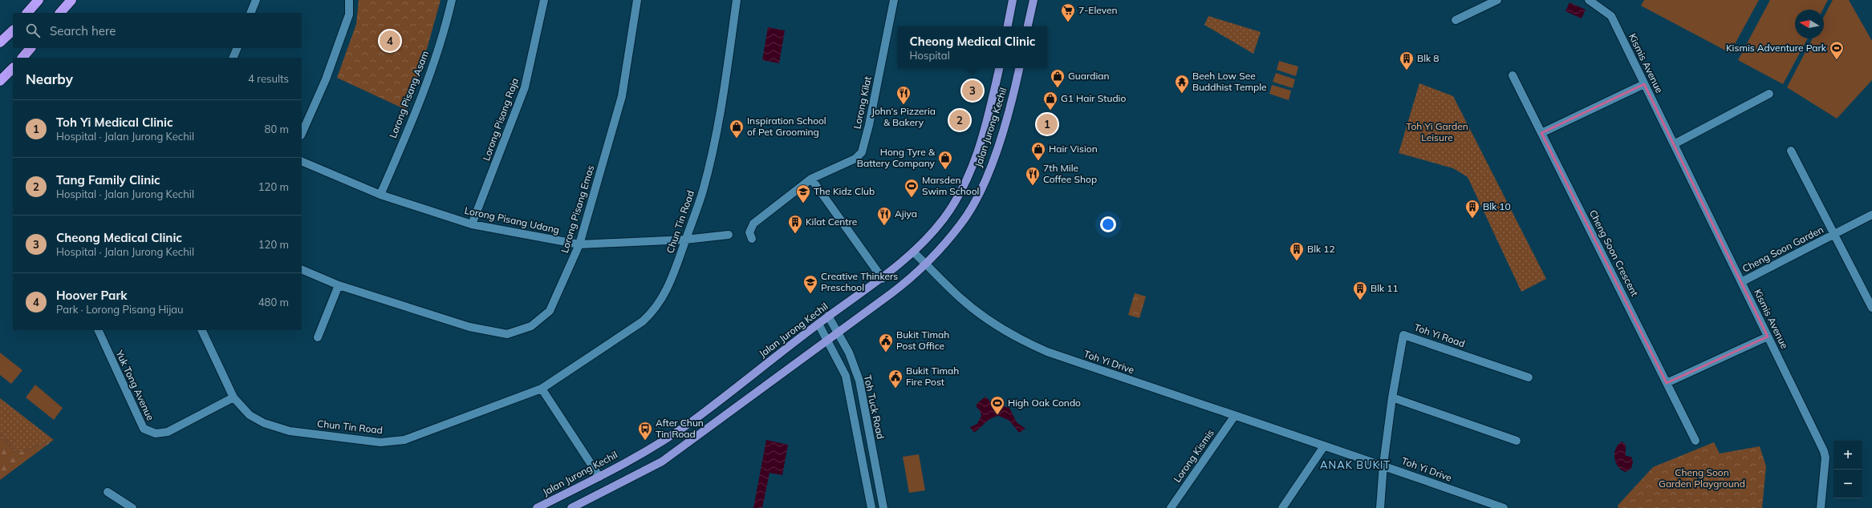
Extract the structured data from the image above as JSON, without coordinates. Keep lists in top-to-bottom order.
{
  "streets": {
    "main road": ["Jalan Jurong Kechil"],
    "street": [
      "Kismis Avenue",
      "Lorong Pisang Asam",
      "Lorong Kilat",
      "Lorong Pisang Raja",
      "Lorong Pisang Emas",
      "Lorong Pisang Udang",
      "Chun Tin Road",
      "Cheng Soon Garden",
      "Cheng Soon Crescent",
      "Toh Yi Road",
      "Toh Yi Drive",
      "Yuk Tong Avenue",
      "Toh Tuck Road",
      "Lorong Kismis"
    ]
  },
  "crossings": [
    ["Kismis Avenue", "Cheng Soon Garden"],
    ["Lorong Pisang Asam", "Lorong Pisang Udang"],
    ["Lorong Pisang Raja", "Lorong Pisang Udang"],
    ["Jalan Jurong Kechil", "Toh Yi Drive"],
    ["Jalan Jurong Kechil", "Toh Tuck Road"],
    ["Lorong Pisang Emas", "Lorong Pisang Udang"],
    ["Lorong Pisang Udang", "Chun Tin Road"],
    ["Chun Tin Road", "Yuk Tong Avenue"],
    ["Toh Yi Road", "Toh Yi Drive"],
    ["Toh Yi Drive", "Lorong Kismis"]
  ],
  "districts": ["ANAK BUKIT"],
  "parks": ["Toh Yi Garden Leisure", "Cheng Soon Garden Playground"],
  "places": {
    "supermarket": ["7-Eleven"],
    "sports": ["Kismis Adventure Park", "Marsden Swim School", "High Oak Condo"],
    "building": [
      "Blk 8",
      "Blk 10",
      "Kilat Centre",
      "Blk 12",
      "Blk 11"
    ],
    "shop": [
      "Guardian",
      "G1 Hair Studio",
      "Inspiration School of Pet Grooming",
      "Hair Vision",
      "Hong Tyre & Battery Company"
    ],
    "temple": ["Beeh Low See Buddhist Temple"],
    "restaurant": ["John’s Pizzeria & Bakery", "7th Mile Coffee Shop", "Ajiya"],
    "school or university": ["The Kidz Club", "Creative Thinkers Preschool"],
    "public building": ["Bukit Timah Post Office", "Bukit Timah Fire Post"],
    "bus stop": ["After Chun Tin Road"]
  },
  "north": "left",
  "page": {
    "search": "Search here",
    "popup": ["Cheong Medical Clinic", "Hospital"],
    "pins": [
      "4",
      "3",
      "2",
      "1"
    ],
    "heading": ["Nearby", "4 results"],
    "list": [
      {
        "mark": "1",
        "name": "Toh Yi Medical Clinic",
        "note": "Hospital · Jalan Jurong Kechil",
        "value": "80 m"
      },
      {
        "mark": "2",
        "name": "Tang Family Clinic",
        "note": "Hospital · Jalan Jurong Kechil",
        "value": "120 m"
      },
      {
        "mark": "3",
        "name": "Cheong Medical Clinic",
        "note": "Hospital · Jalan Jurong Kechil",
        "value": "120 m"
      },
      {
        "mark": "4",
        "name": "Hoover Park",
        "note": "Park · Lorong Pisang Hijau",
        "value": "480 m"
      }
    ],
    "map_buttons": ["+", "−"]
  }
}
